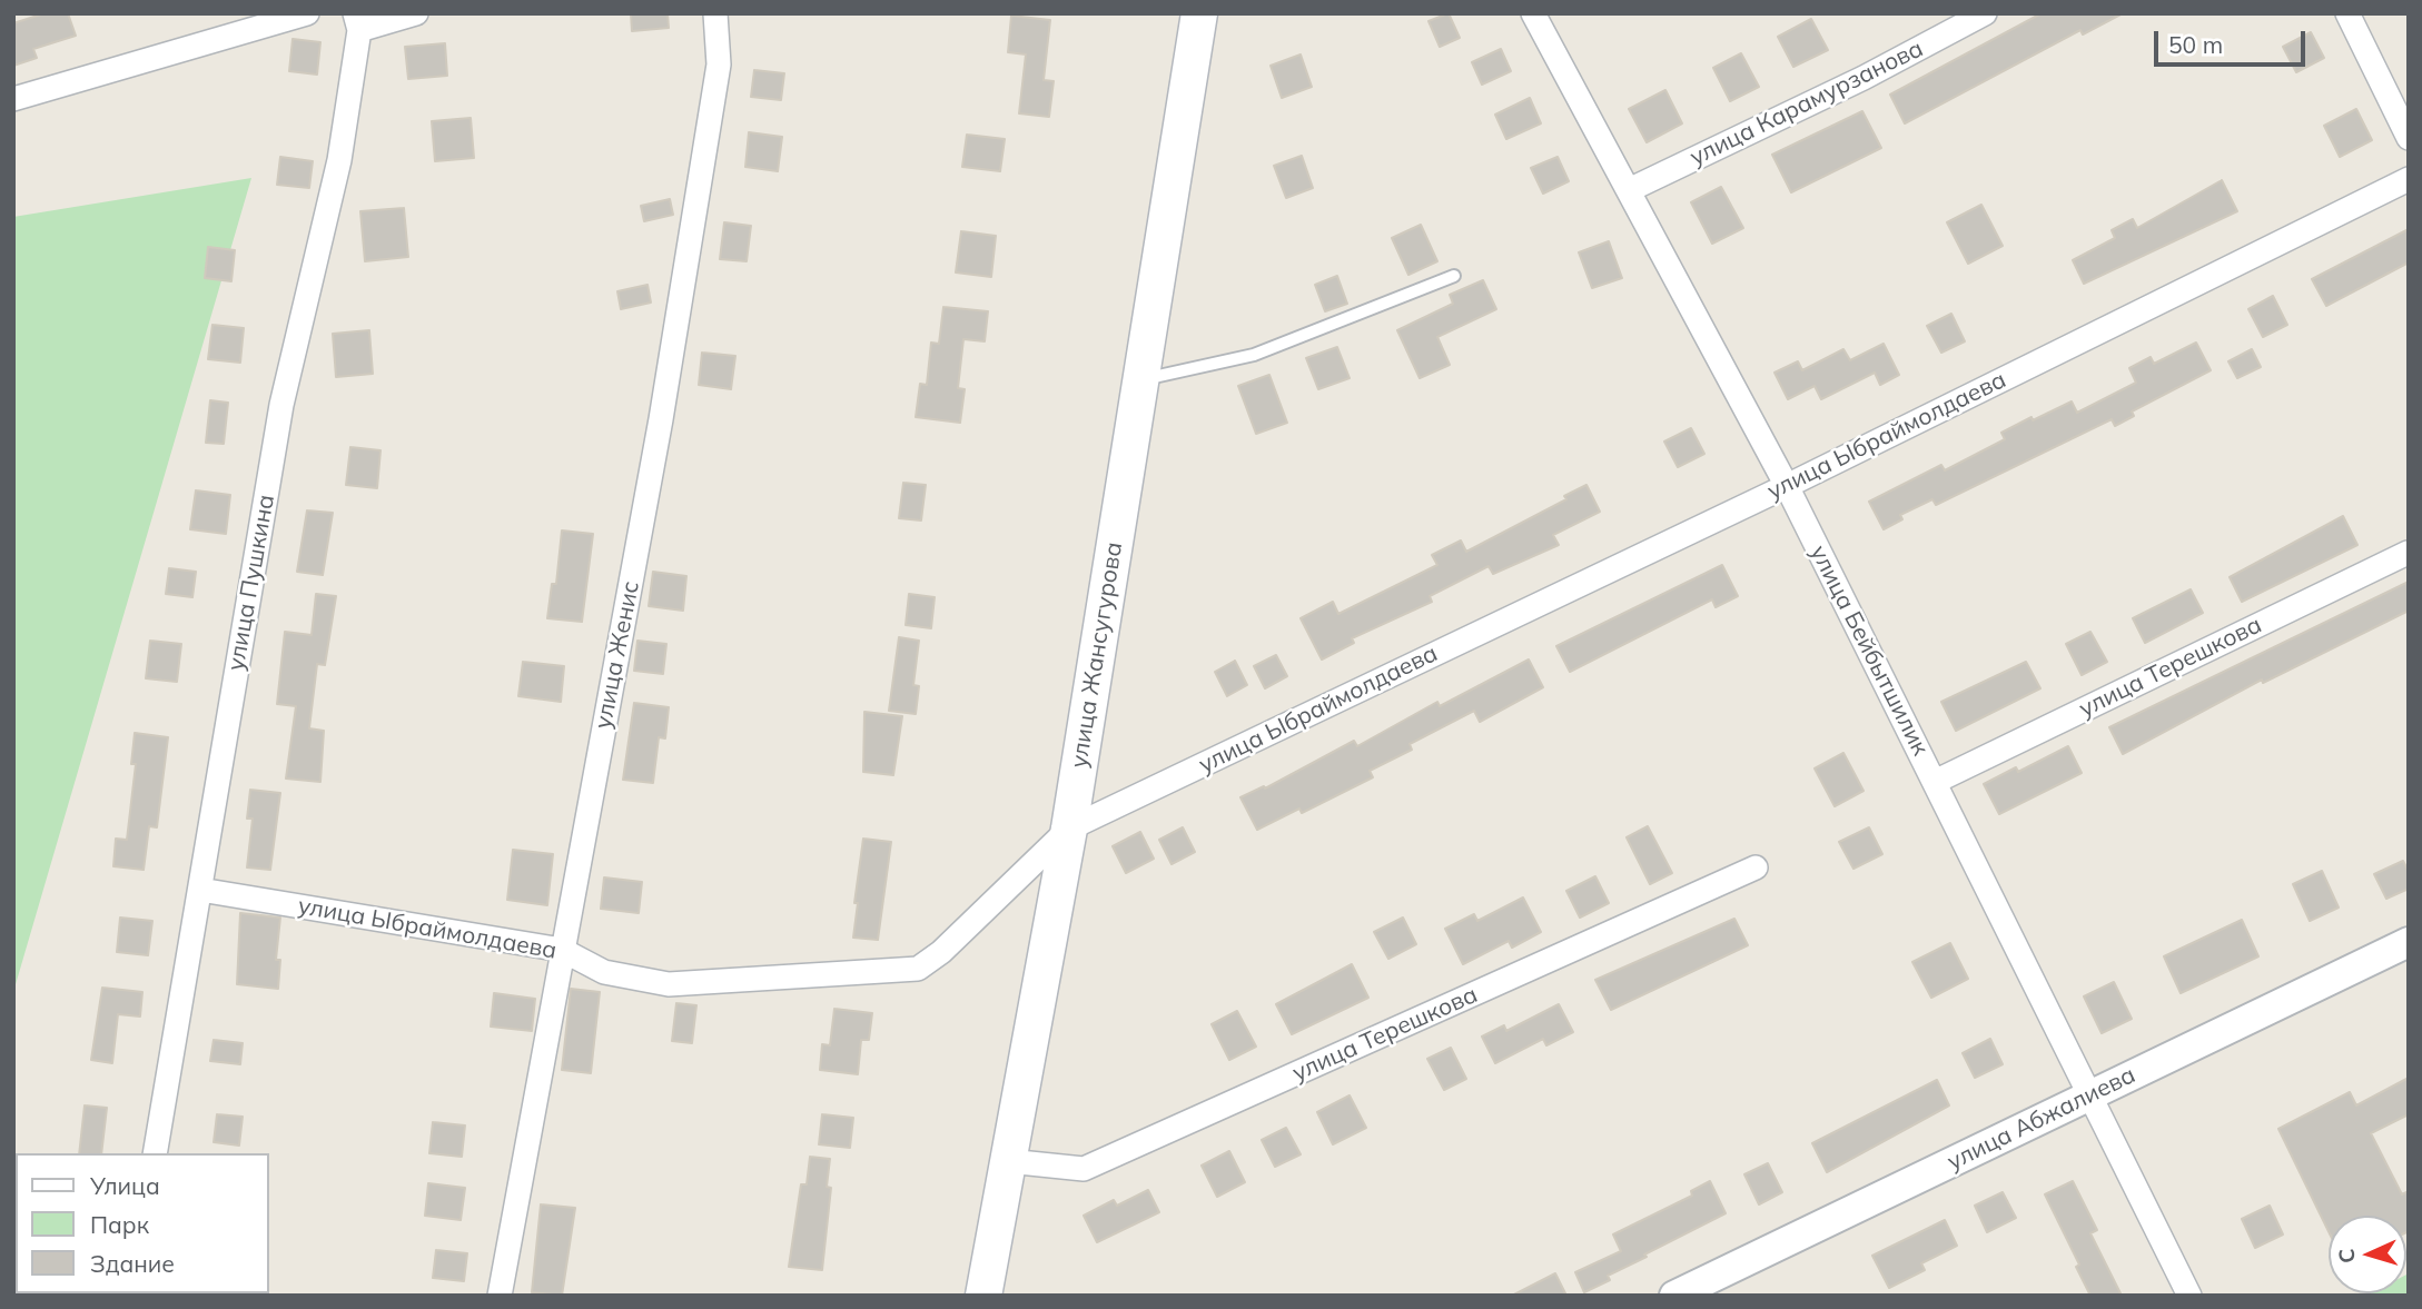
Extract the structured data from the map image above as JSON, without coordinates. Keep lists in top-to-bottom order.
{
  "streets": {
    "main road": ["улица Жансугурова"],
    "street": [
      "улица Карамурзанова",
      "улица Ыбраймолдаева",
      "улица Пушкина",
      "улица Бейбытшилик",
      "улица Женис",
      "улица Терешкова",
      "улица Абжалиева"
    ]
  },
  "crossings": [
    ["улица Карамурзанова", "улица Бейбытшилик"],
    ["улица Ыбраймолдаева", "улица Пушкина"],
    ["улица Ыбраймолдаева", "улица Бейбытшилик"],
    ["улица Ыбраймолдаева", "улица Женис"],
    ["улица Ыбраймолдаева", "улица Жансугурова"],
    ["улица Бейбытшилик", "улица Терешкова"],
    ["улица Бейбытшилик", "улица Абжалиева"],
    ["улица Жансугурова", "улица Терешкова"]
  ],
  "legend": ["Улица", "Парк", "Здание"],
  "scale_bar": "50 m",
  "north": "left"
}
